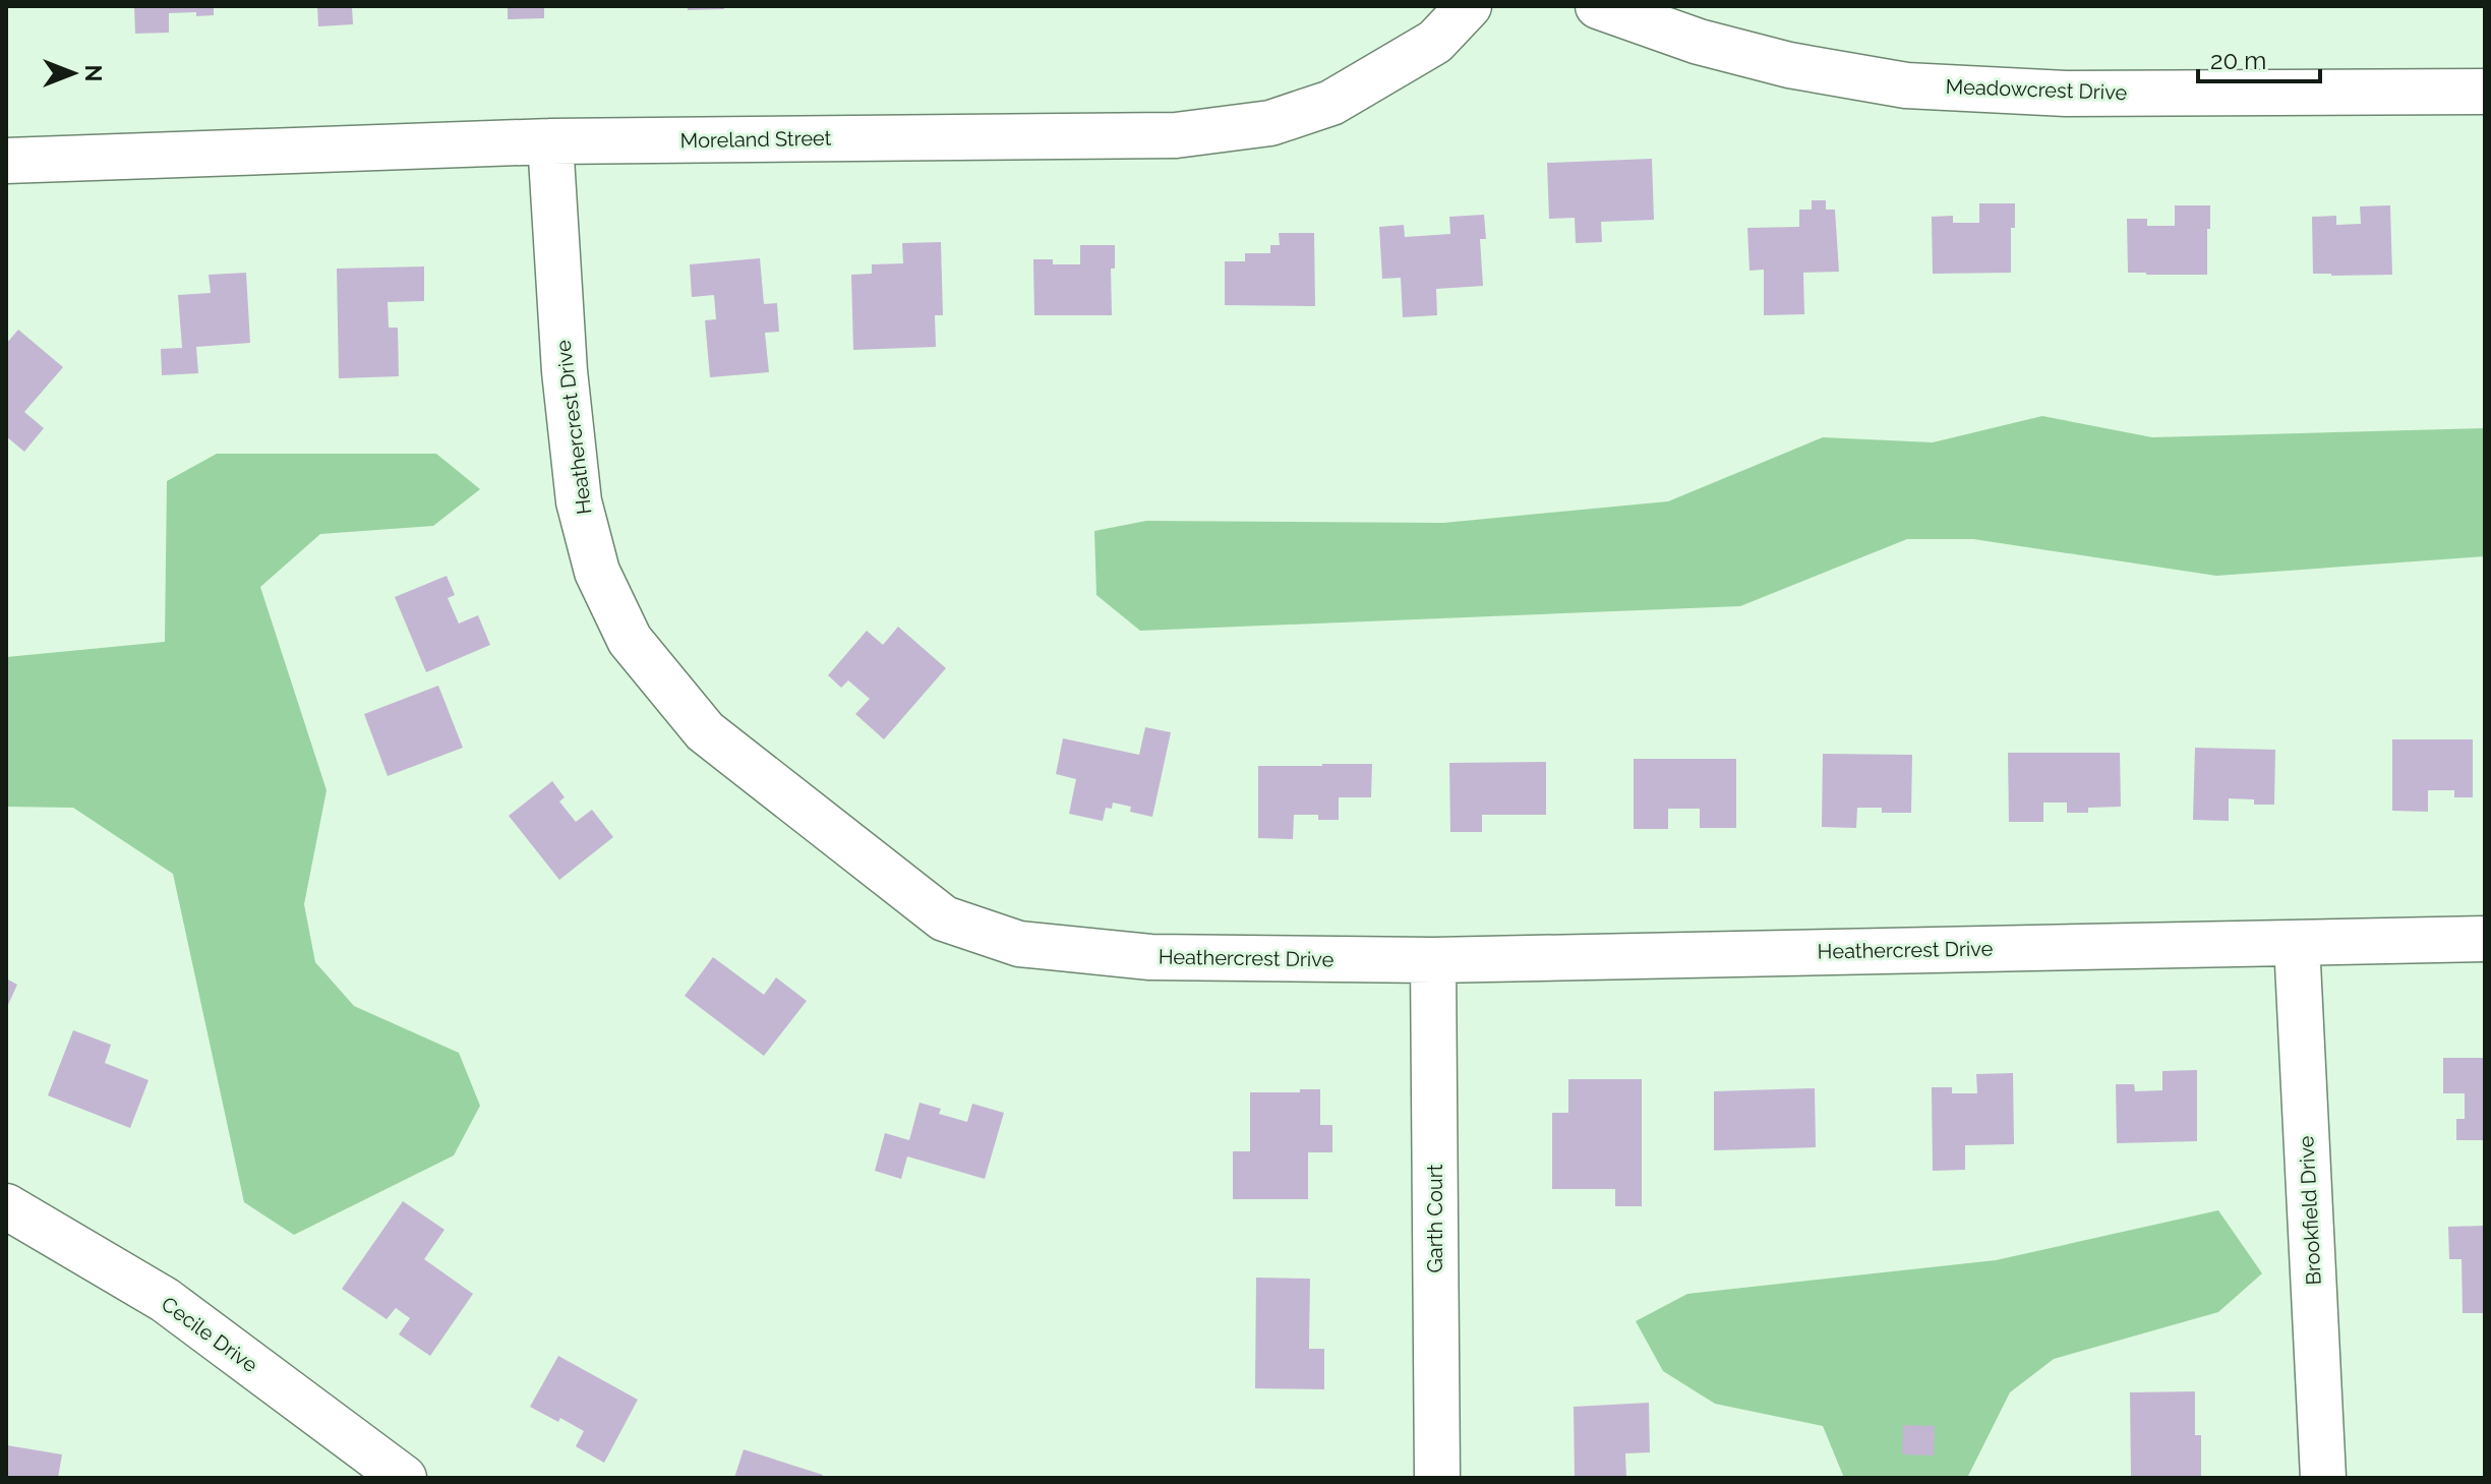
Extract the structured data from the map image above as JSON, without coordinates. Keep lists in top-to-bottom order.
{
  "streets": {
    "street": [
      "Meadowcrest Drive",
      "Moreland Street",
      "Heathercrest Drive",
      "Brookfield Drive",
      "Garth Court",
      "Cecile Drive"
    ]
  },
  "crossings": [
    ["Moreland Street", "Heathercrest Drive"],
    ["Heathercrest Drive", "Brookfield Drive"],
    ["Heathercrest Drive", "Garth Court"]
  ],
  "scale_bar": "20 m",
  "north": "right"
}
